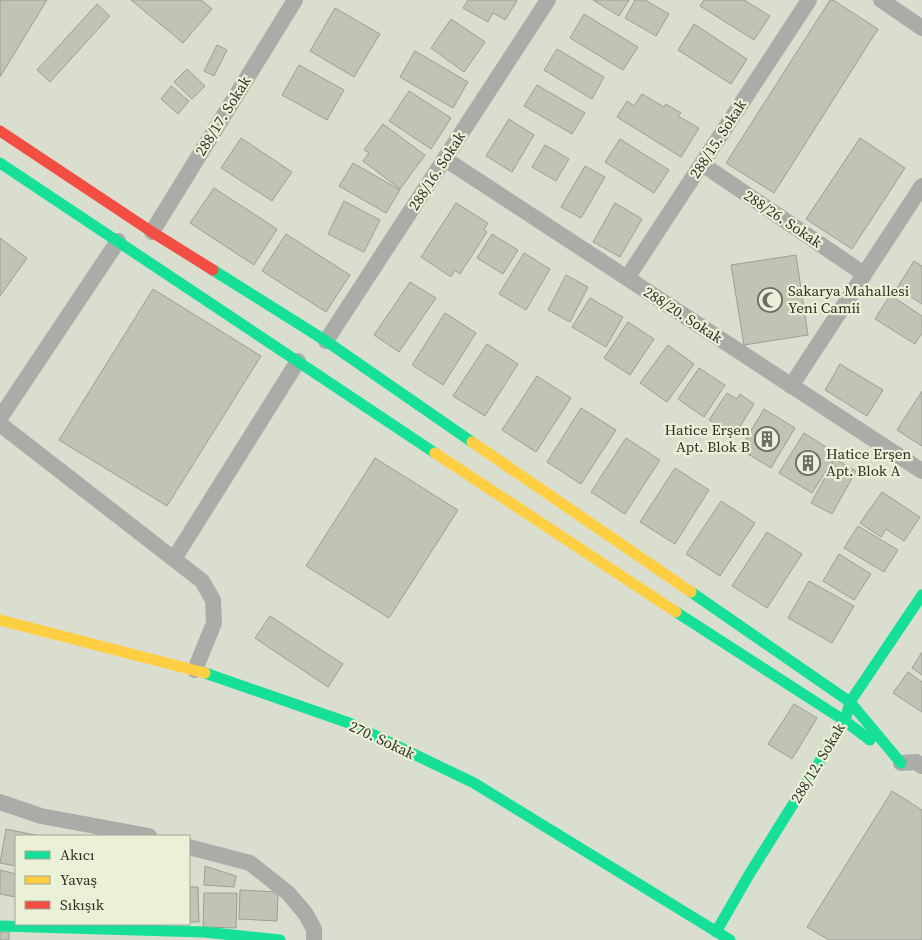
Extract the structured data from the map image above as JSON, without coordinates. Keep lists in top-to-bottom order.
{
  "streets": {
    "street": [
      "288/17. Sokak",
      "288/15. Sokak",
      "288/16. Sokak",
      "288/26. Sokak",
      "288/20. Sokak",
      "270. Sokak",
      "288/12. Sokak"
    ]
  },
  "crossings": [
    ["288/15. Sokak", "288/26. Sokak"],
    ["288/15. Sokak", "288/20. Sokak"],
    ["288/16. Sokak", "288/20. Sokak"],
    ["270. Sokak", "288/12. Sokak"]
  ],
  "places": {
    "mosque": ["Sakarya Mahallesi Yeni Camii"],
    "building": ["Hatice Erşen Apt. Blok B", "Hatice Erşen Apt. Blok A"]
  },
  "legend": ["Akıcı", "Yavaş", "Sıkışık"]
}
